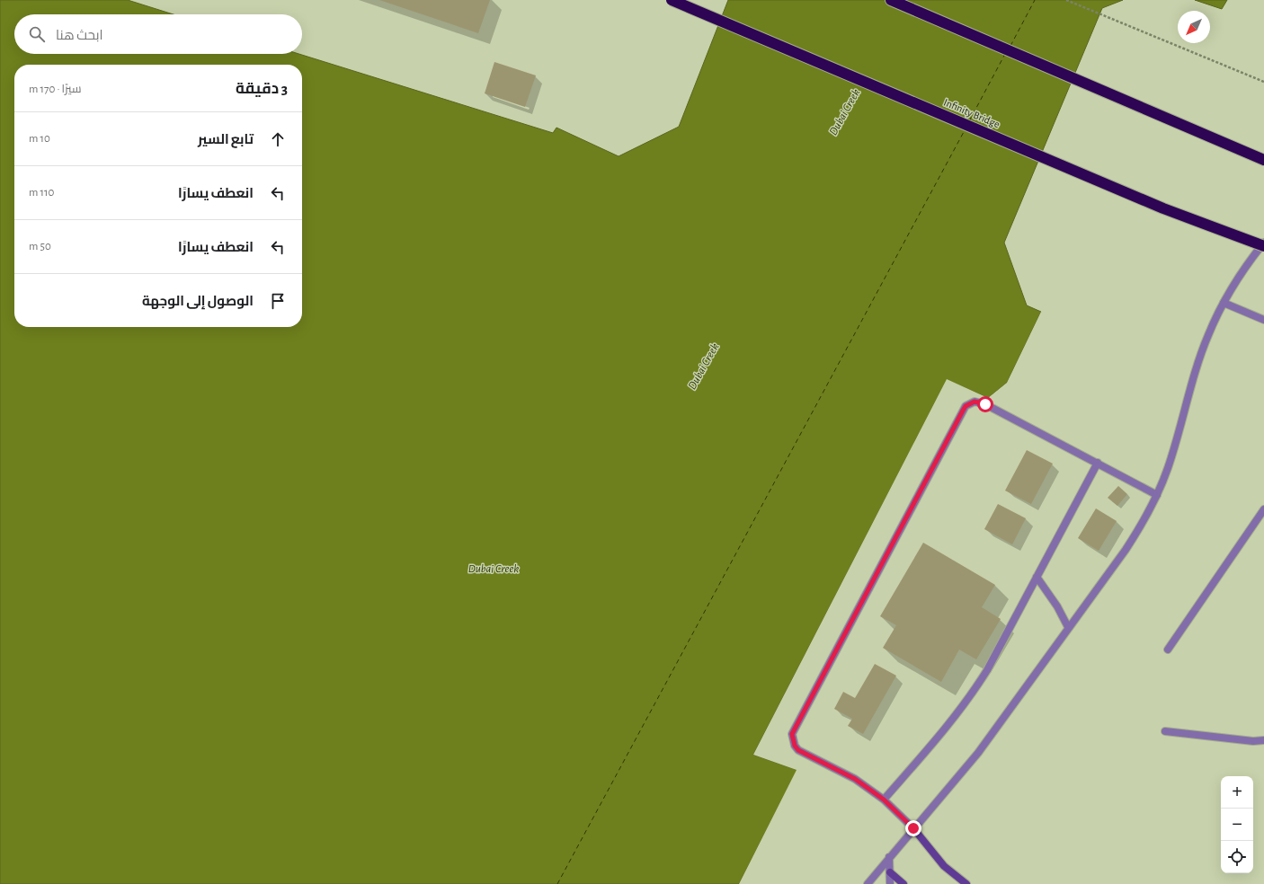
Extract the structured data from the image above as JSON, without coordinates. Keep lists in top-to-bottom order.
{
  "streets": {
    "highway": ["Infinity Bridge"]
  },
  "water": ["Dubai Creek"],
  "north": "bottom left",
  "page": {
    "search": "ابحث هنا",
    "heading": ["3 دقيقة", "سيرًا · 170 m"],
    "list": [
      ["تابع السير", "10 m"],
      ["انعطف يسارًا", "110 m"],
      ["انعطف يسارًا", "50 m"],
      "الوصول إلى الوجهة"
    ],
    "map_buttons": ["+", "−"]
  }
}
